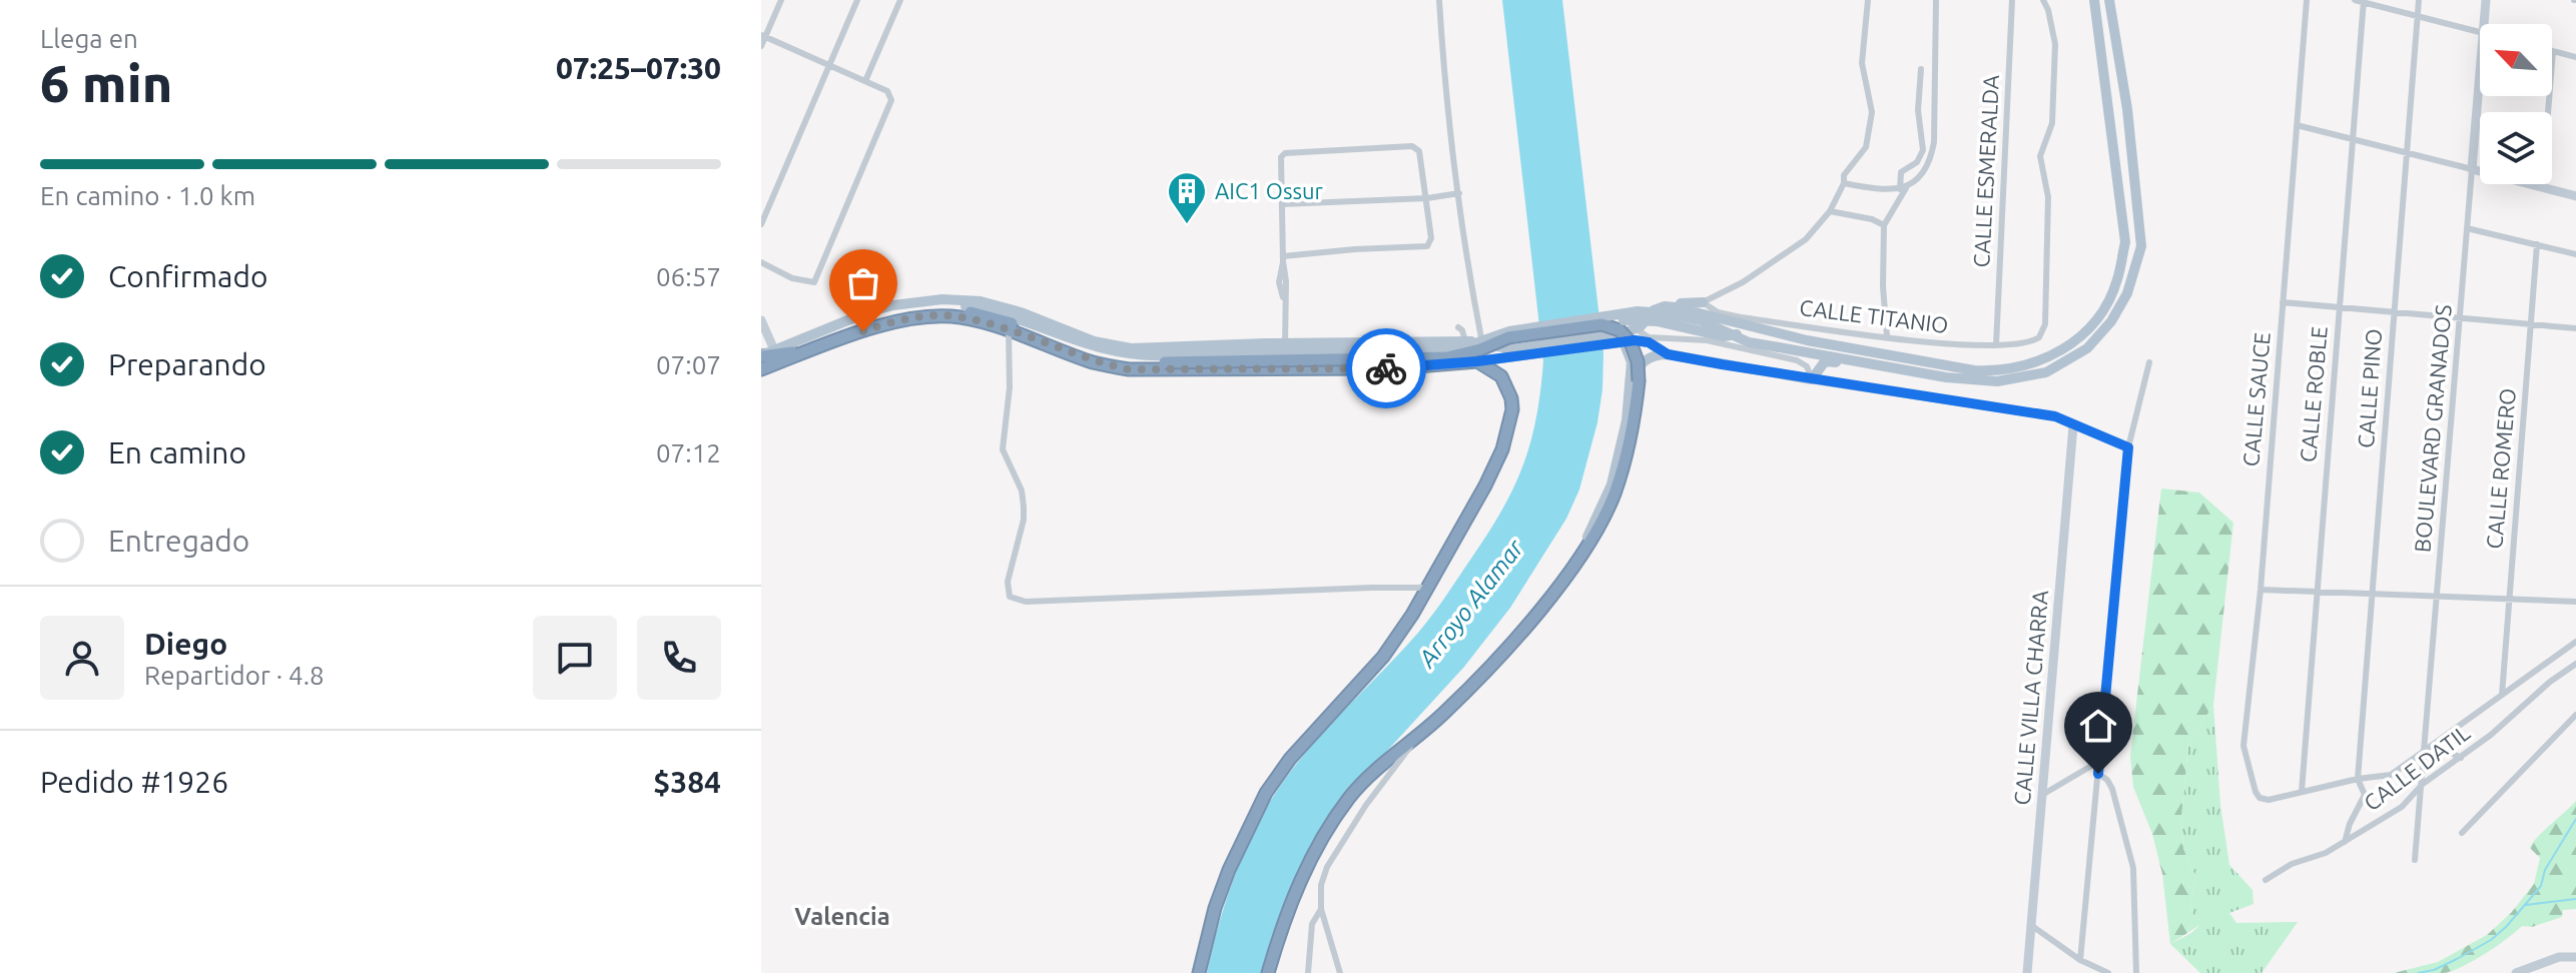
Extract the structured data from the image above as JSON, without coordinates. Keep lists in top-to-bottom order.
{
  "streets": {
    "street": [
      "CALLE ESMERALDA",
      "CALLE TITANIO",
      "CALLE PINO",
      "CALLE ROBLE",
      "CALLE SAUCE",
      "BOULEVARD GRANADOS",
      "CALLE ROMERO",
      "CALLE VILLA CHARRA",
      "CALLE DATIL"
    ]
  },
  "crossings": [
    ["CALLE ESMERALDA", "CALLE TITANIO"],
    ["CALLE PINO", "CALLE DATIL"],
    ["CALLE ROBLE", "CALLE SAUCE"],
    ["BOULEVARD GRANADOS", "CALLE DATIL"]
  ],
  "districts": ["Valencia"],
  "water": ["Arroyo Alamar"],
  "places": {
    "building": ["AIC1 Ossur"]
  },
  "north": "top left",
  "page": {
    "heading": ["6 min", "Llega en", "07:25–07:30"],
    "panel": [
      "Diego",
      "Repartidor · 4.8",
      "Pedido #1926",
      "$384"
    ],
    "bar": "En camino · 1.0 km",
    "list": [
      ["Confirmado", "06:57"],
      ["Preparando", "07:07"],
      ["En camino", "07:12"],
      "Entregado"
    ]
  }
}
